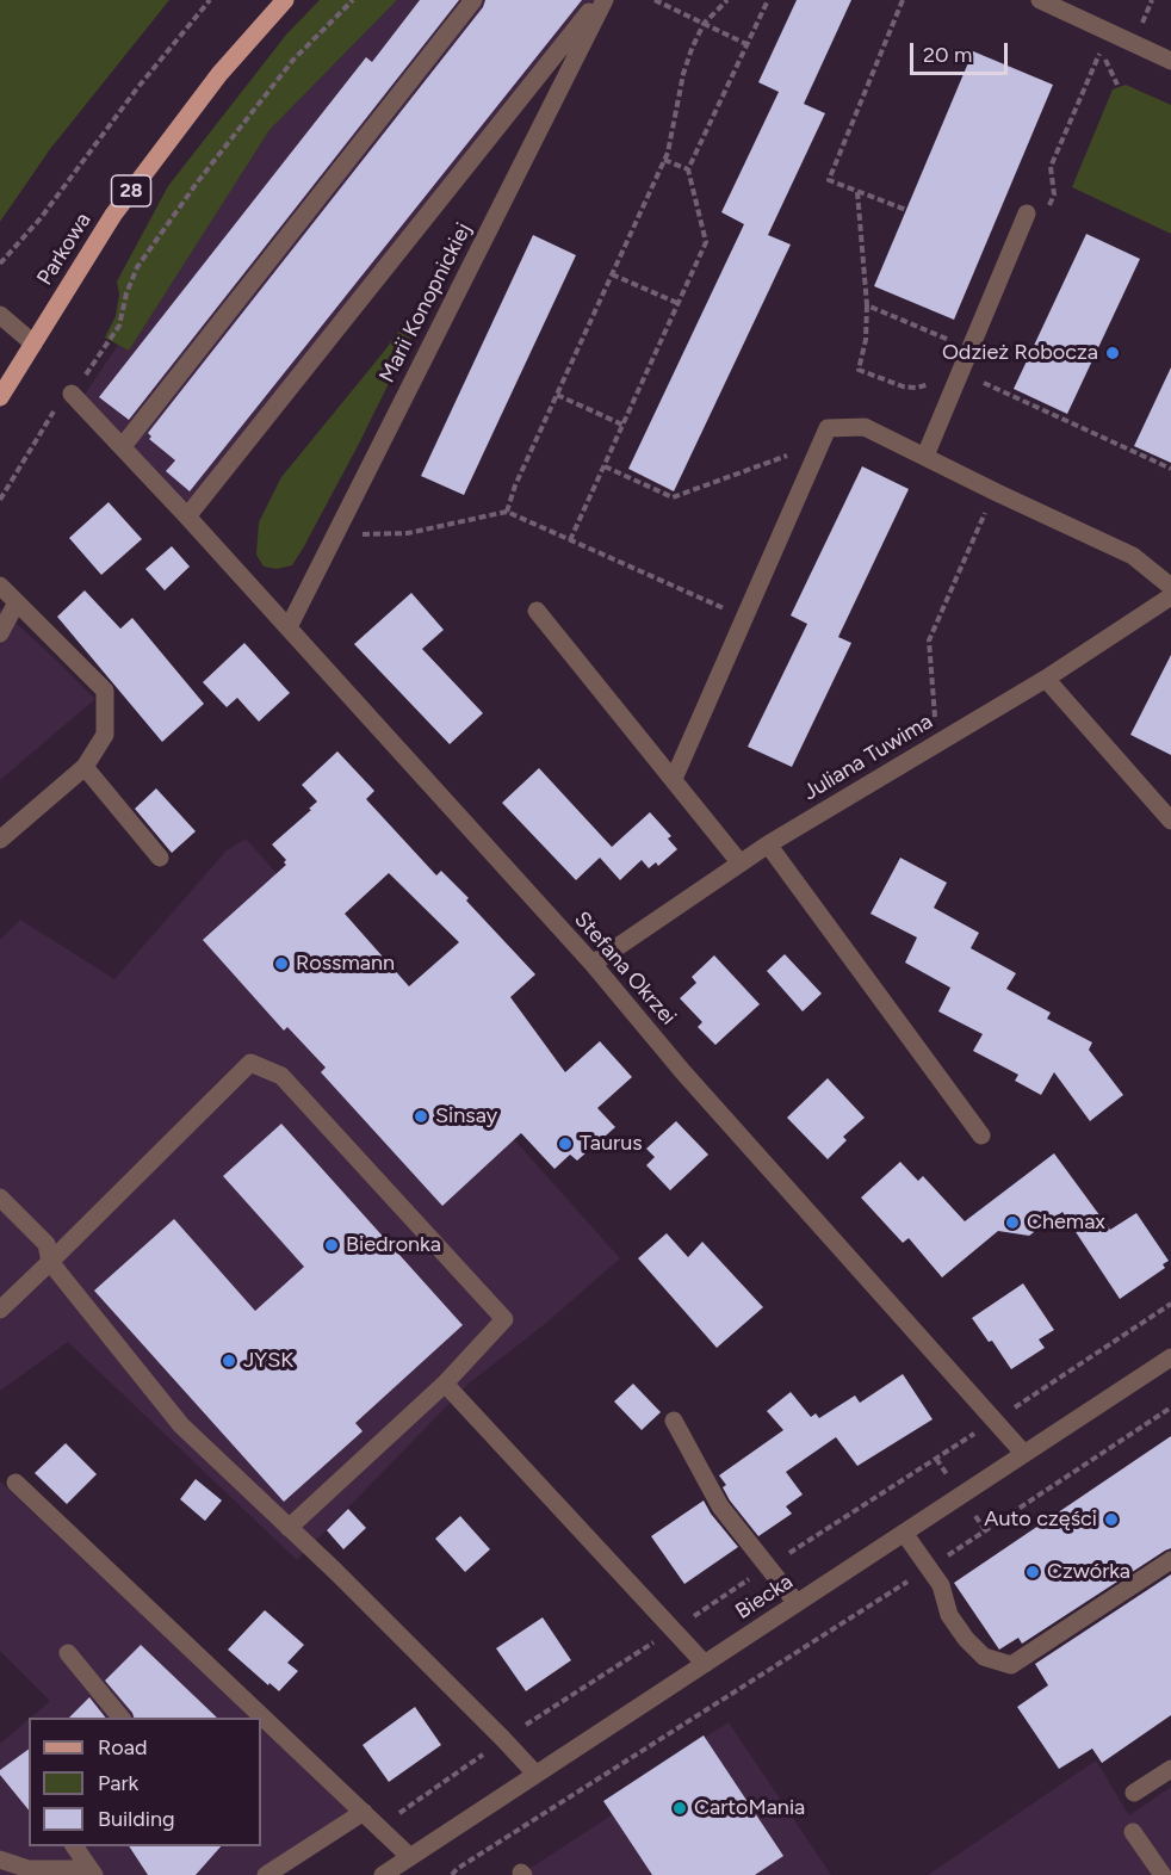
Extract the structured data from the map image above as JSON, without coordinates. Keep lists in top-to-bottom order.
{
  "streets": {
    "main road": ["28", "Parkowa"],
    "street": [
      "Marii Konopnickiej",
      "Juliana Tuwima",
      "Stefana Okrzei",
      "Biecka"
    ]
  },
  "crossings": [
    ["Marii Konopnickiej", "Stefana Okrzei"],
    ["Juliana Tuwima", "Stefana Okrzei"],
    ["Stefana Okrzei", "Biecka"]
  ],
  "places": [
    "Odzież Robocza",
    "Rossmann",
    "Sinsay",
    "Taurus",
    "Chemax",
    "Biedronka",
    "JYSK",
    "Auto części",
    "Czwórka",
    "CartoMania"
  ],
  "legend": ["Road", "Park", "Building"],
  "scale_bar": "20 m"
}
